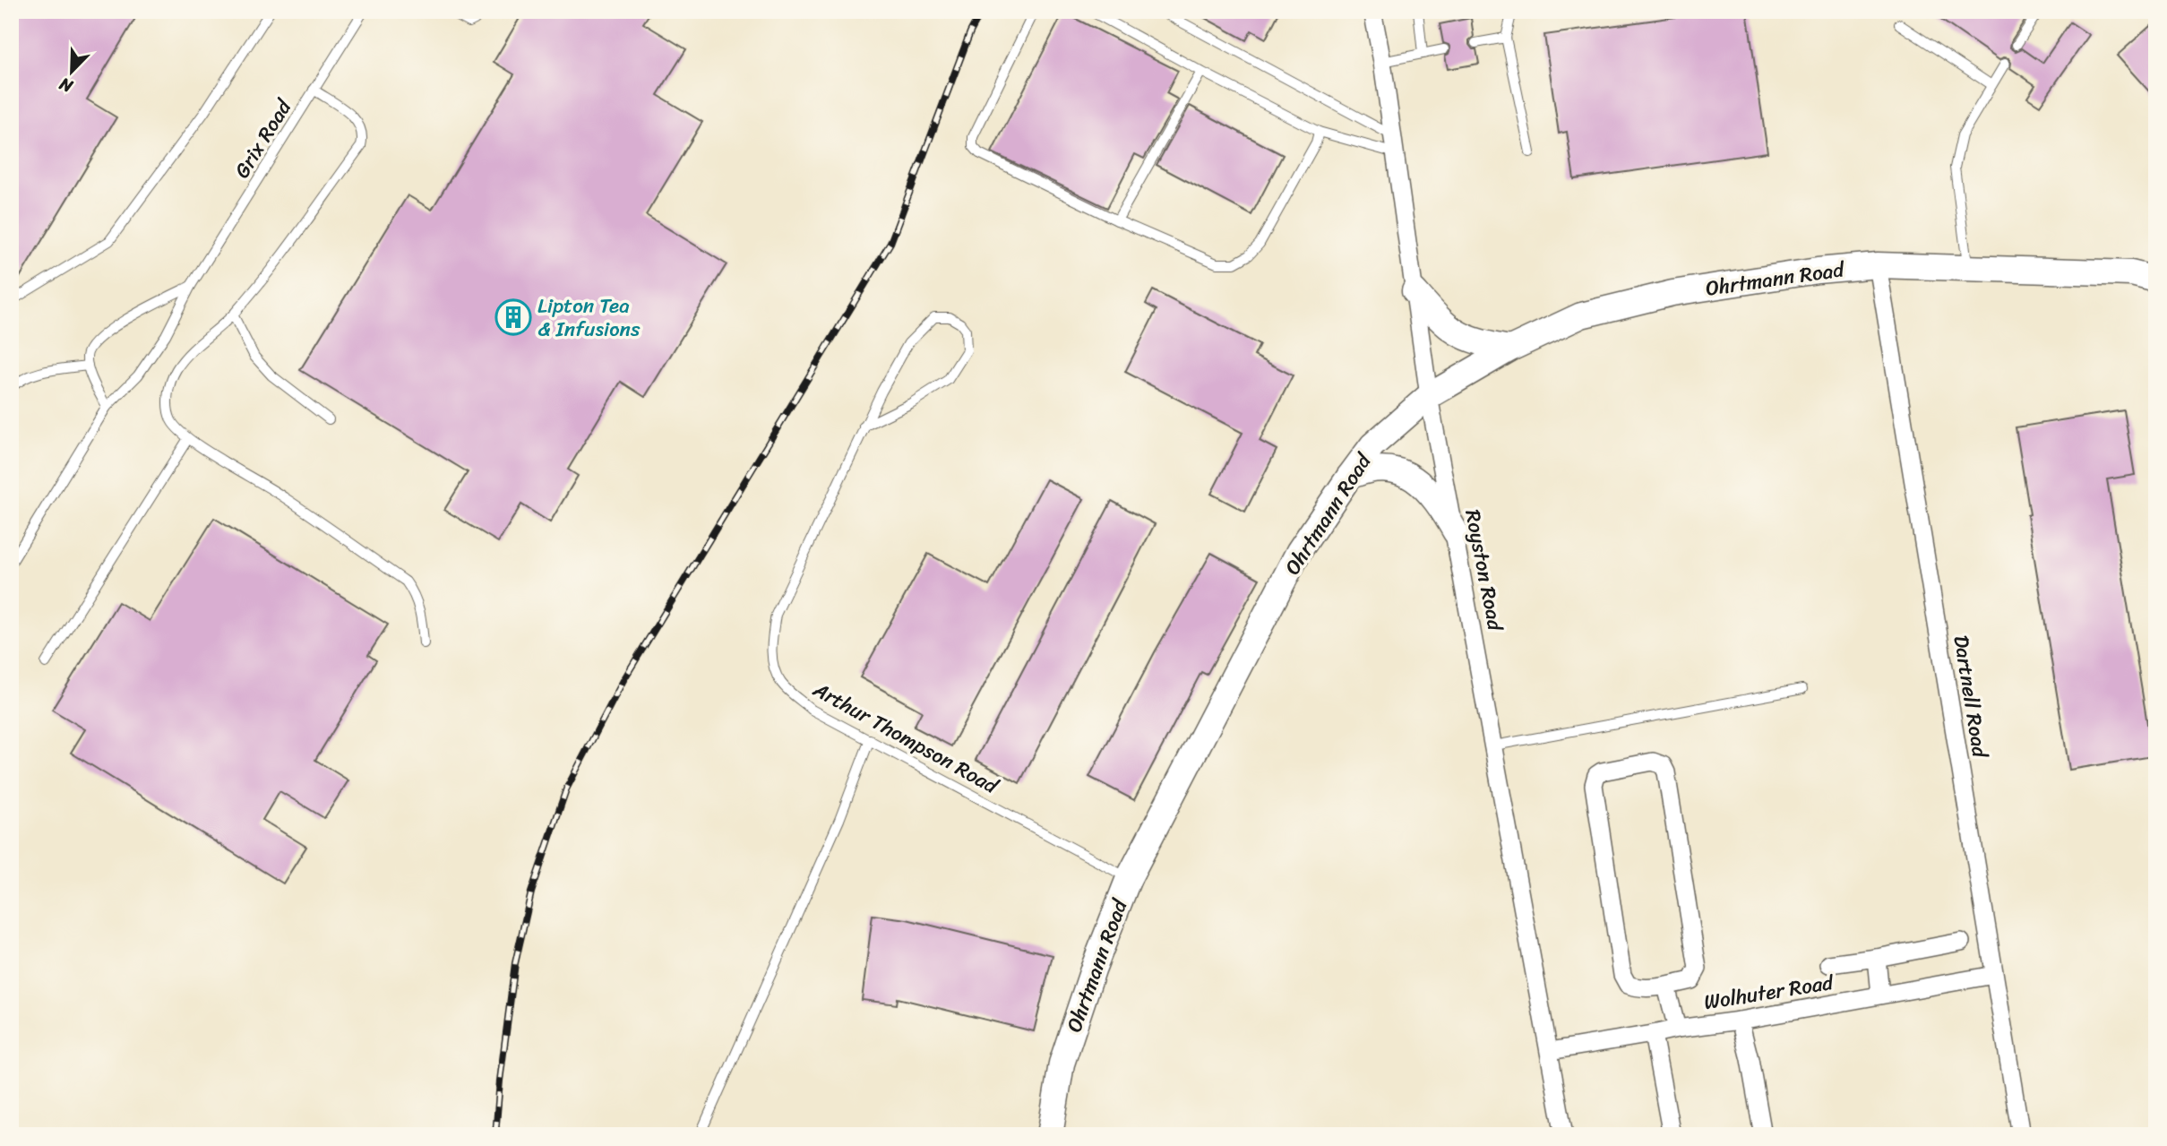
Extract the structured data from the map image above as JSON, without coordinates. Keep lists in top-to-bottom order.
{
  "streets": {
    "main road": ["Ohrtmann Road"],
    "street": ["Royston Road", "Dartnell Road", "Wolhuter Road"],
    "lane": ["Grix Road", "Arthur Thompson Road"]
  },
  "crossings": [
    ["Ohrtmann Road", "Royston Road"],
    ["Ohrtmann Road", "Dartnell Road"],
    ["Ohrtmann Road", "Arthur Thompson Road"],
    ["Royston Road", "Wolhuter Road"],
    ["Dartnell Road", "Wolhuter Road"]
  ],
  "places": {
    "building": ["Lipton Tea & Infusions"]
  },
  "north": "bottom left"
}
